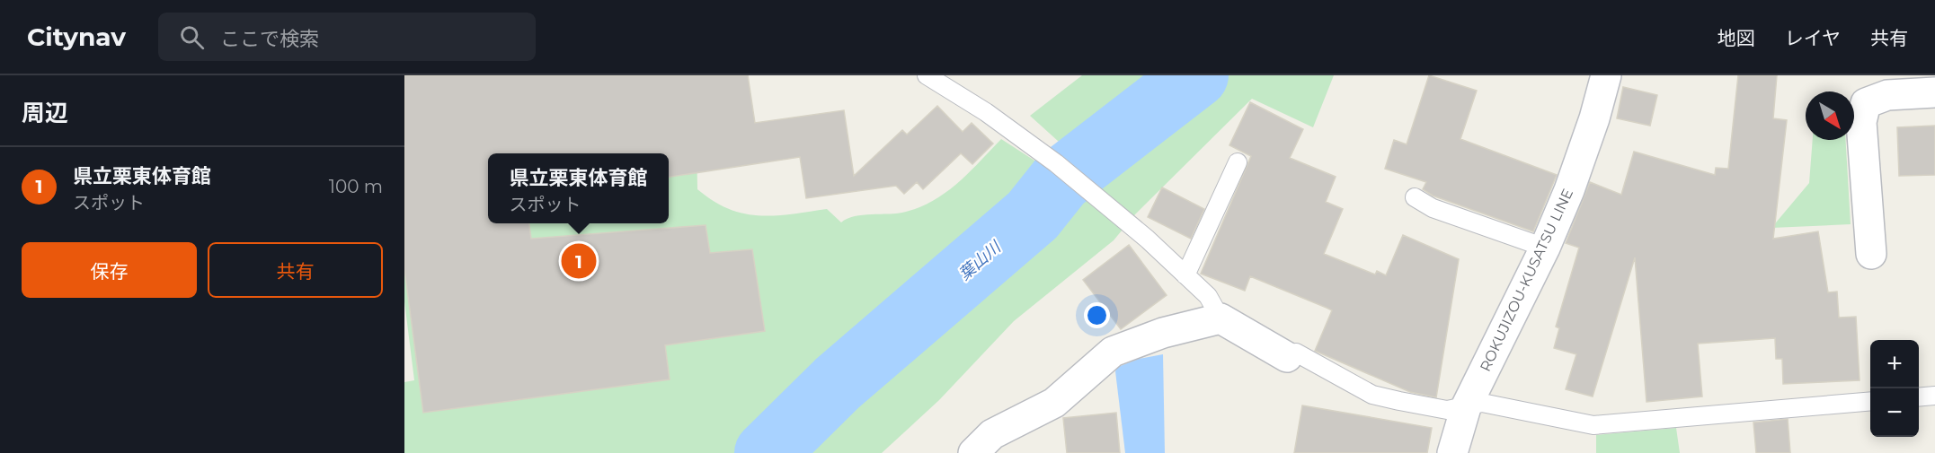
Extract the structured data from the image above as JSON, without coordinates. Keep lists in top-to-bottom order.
{
  "streets": {
    "street": ["ROKUJIZOU-KUSATSU LINE"]
  },
  "water": ["葉山川"],
  "north": "bottom right",
  "page": {
    "header": "Citynav",
    "search": "ここで検索",
    "nav": ["地図", "レイヤ", "共有"],
    "heading": "周辺",
    "list": [
      {
        "mark": "1",
        "name": "県立栗東体育館",
        "note": "スポット",
        "value": "100 m"
      }
    ],
    "popup": ["県立栗東体育館", "スポット"],
    "buttons": ["保存", "共有"],
    "pins": "1",
    "map_buttons": ["+", "−"]
  }
}
